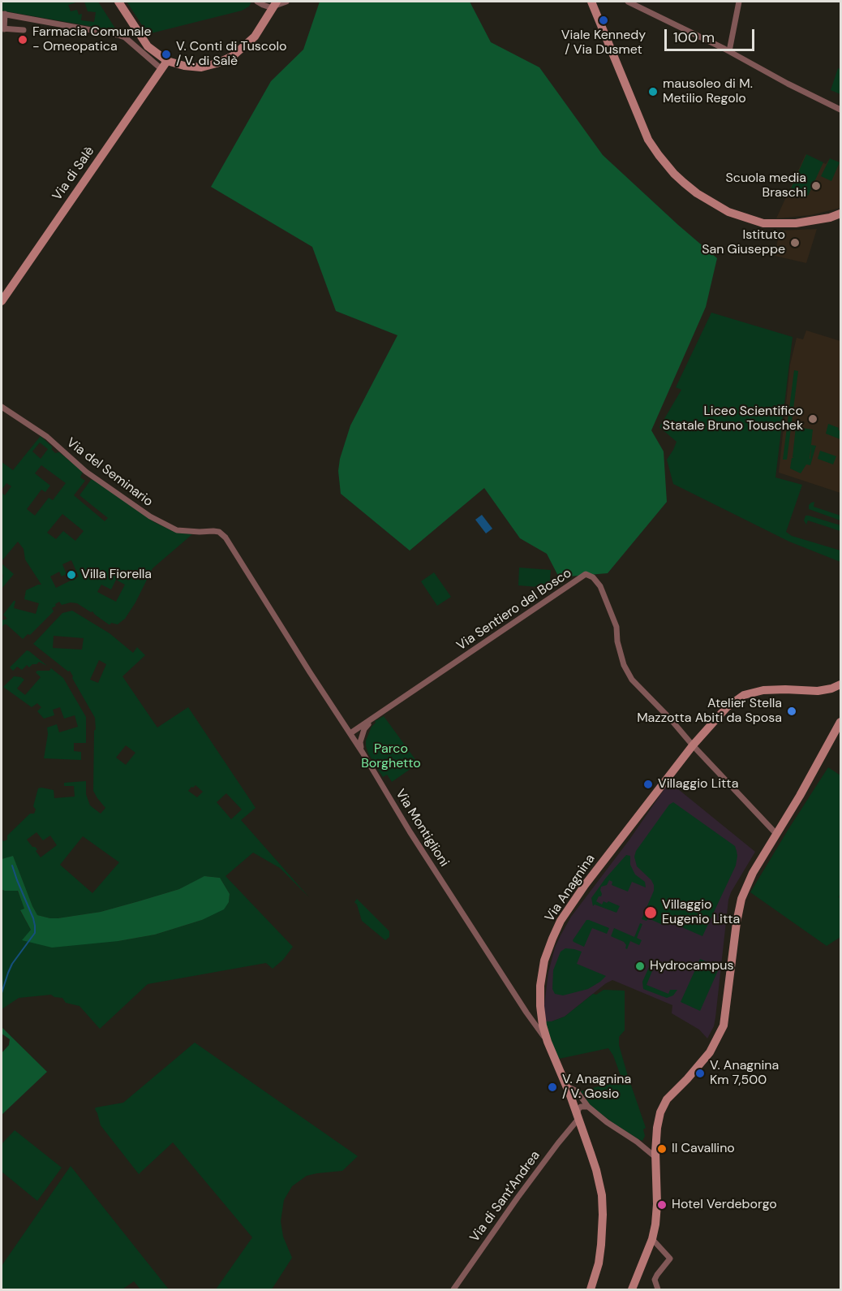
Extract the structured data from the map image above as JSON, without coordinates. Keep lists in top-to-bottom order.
{
  "streets": {
    "main road": ["Via di Salè", "Via Anagnina"],
    "street": [
      "Via del Seminario",
      "Via Sentiero del Bosco",
      "Via Montiglioni",
      "Via di Sant'Andrea"
    ]
  },
  "crossings": [
    ["Via del Seminario", "Via Montiglioni"],
    ["Via Sentiero del Bosco", "Via Montiglioni"],
    ["Via Sentiero del Bosco", "Via Anagnina"],
    ["Via Montiglioni", "Via Anagnina"],
    ["Via Anagnina", "Via di Sant'Andrea"]
  ],
  "parks": ["Parco Borghetto"],
  "places": [
    "Viale Kennedy / Via Dusmet",
    "Farmacia Comunale - Omeopatica",
    "V. Conti di Tuscolo / V. di Salè",
    "mausoleo di M. Metilio Regolo",
    "Scuola media Braschi",
    "Istituto San Giuseppe",
    "Liceo Scientifico Statale Bruno Touschek",
    "Villa Fiorella",
    "Atelier Stella Mazzotta Abiti da Sposa",
    "Villaggio Litta",
    "Villaggio Eugenio Litta",
    "Hydrocampus",
    "V. Anagnina Km 7,500",
    "V. Anagnina / V. Gosio",
    "Il Cavallino",
    "Hotel Verdeborgo"
  ],
  "scale_bar": "100 m"
}
